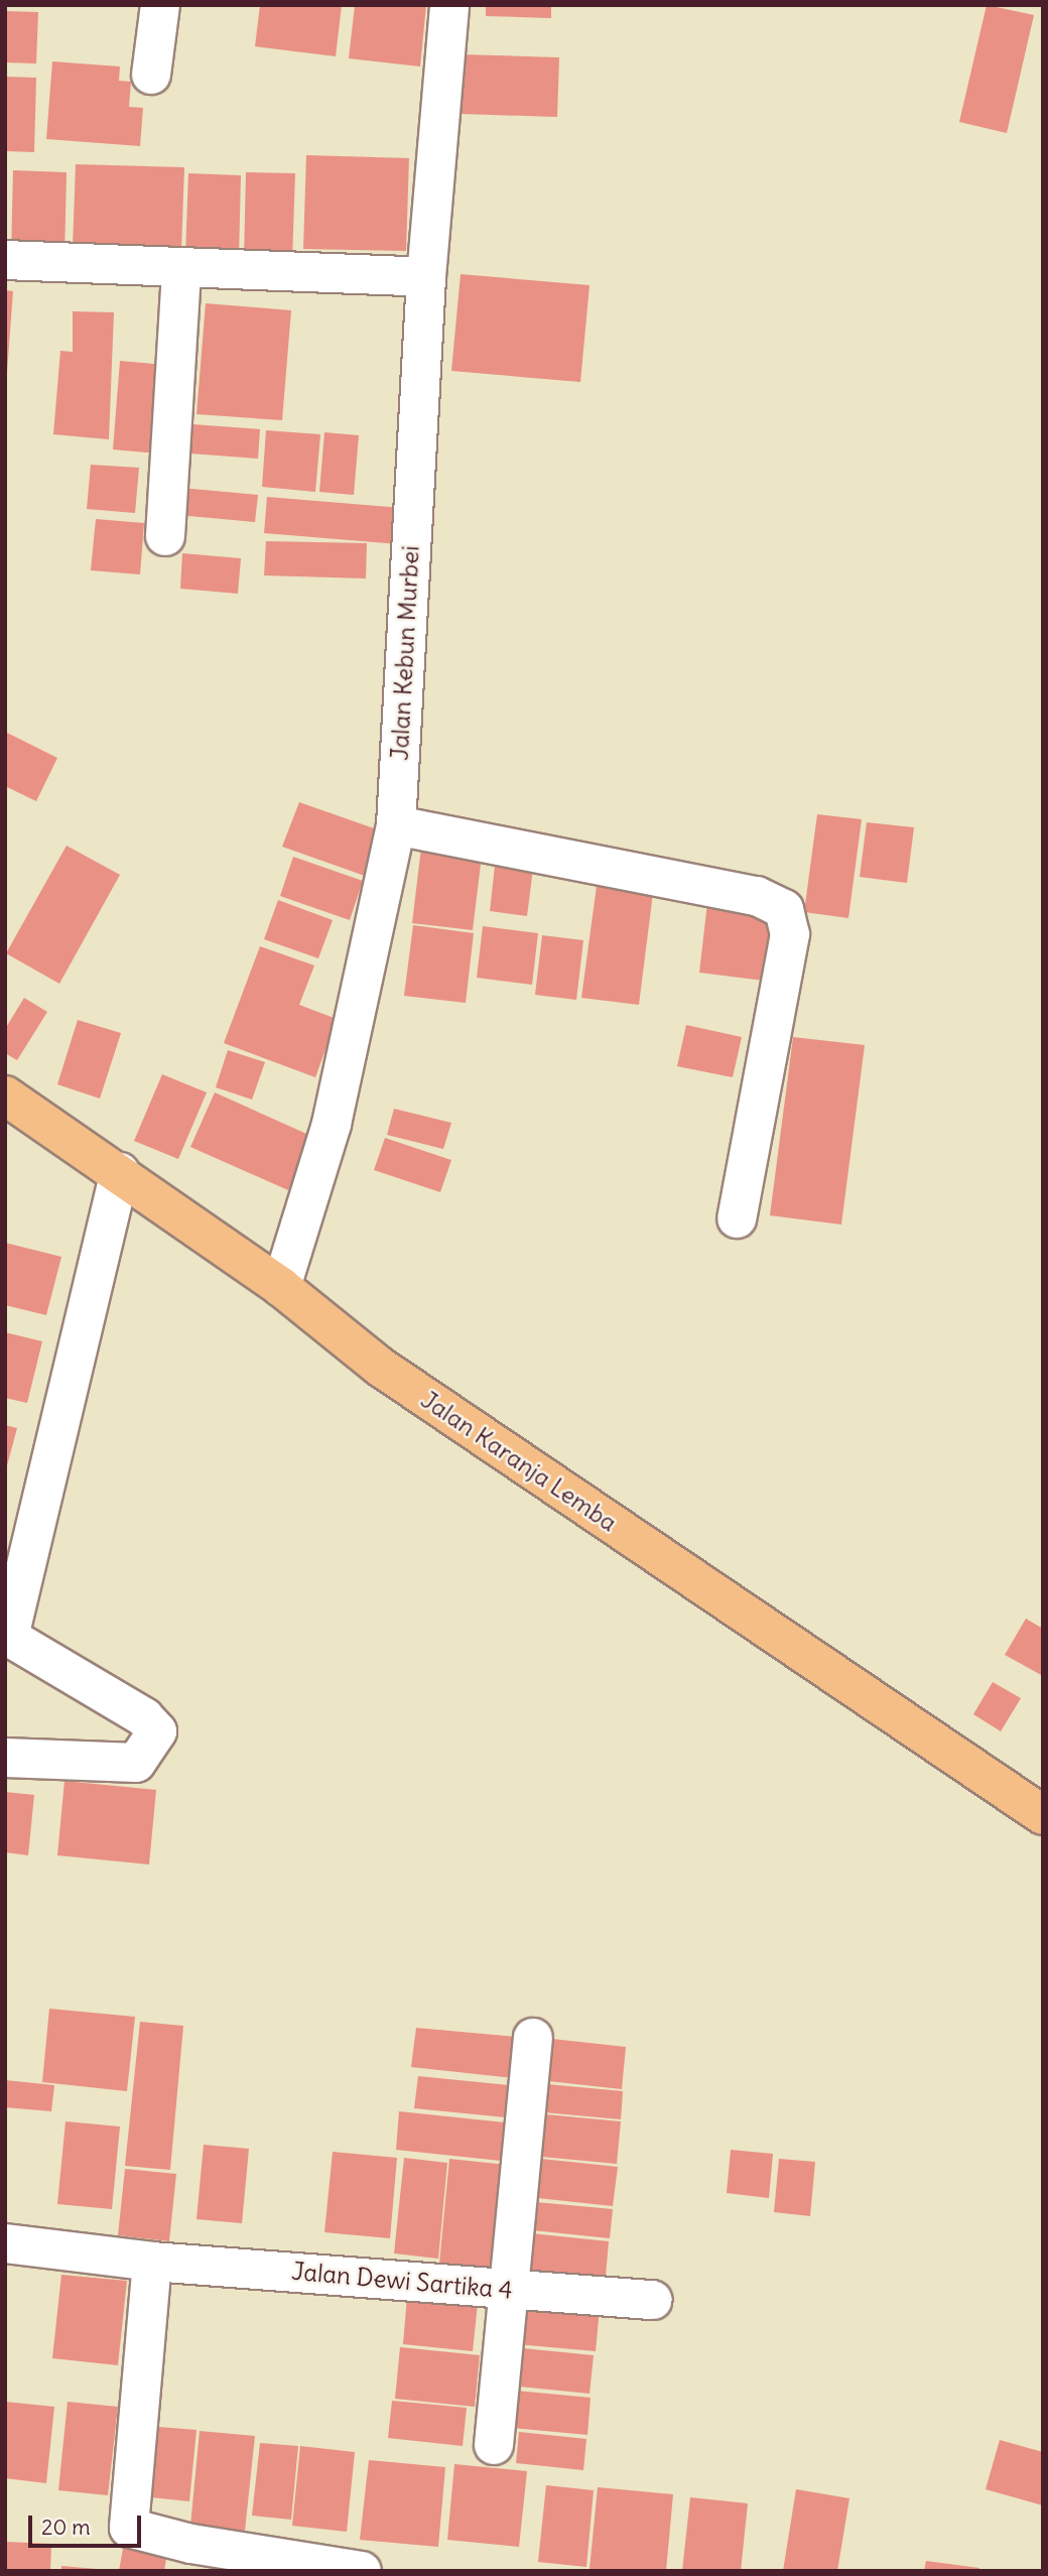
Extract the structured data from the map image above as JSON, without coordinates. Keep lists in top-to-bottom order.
{
  "streets": {
    "main road": ["Jalan Karanja Lemba"],
    "street": ["Jalan Kebun Murbei", "Jalan Dewi Sartika 4"]
  },
  "crossings": [
    ["Jalan Kebun Murbei", "Jalan Karanja Lemba"]
  ],
  "scale_bar": "20 m"
}
